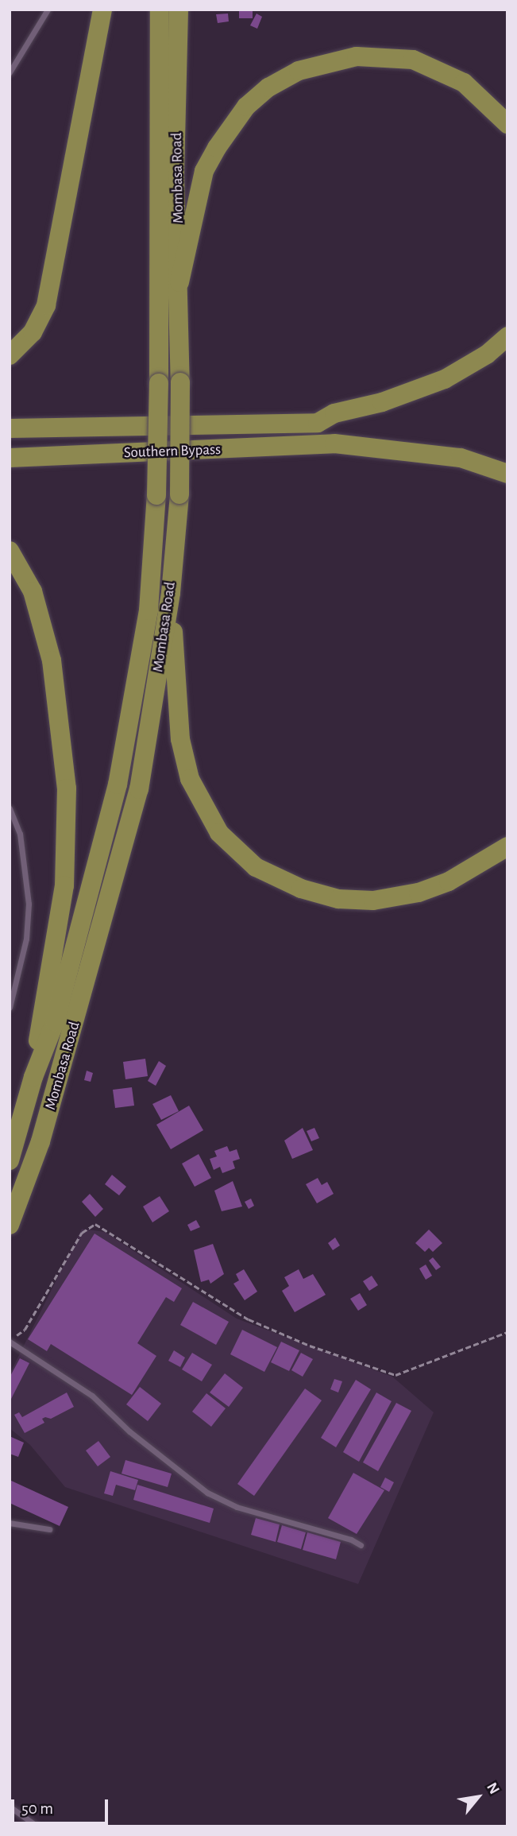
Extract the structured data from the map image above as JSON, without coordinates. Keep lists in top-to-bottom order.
{
  "streets": {
    "highway": ["Mombasa Road", "Southern Bypass"]
  },
  "scale_bar": "50 m",
  "north": "top right"
}
